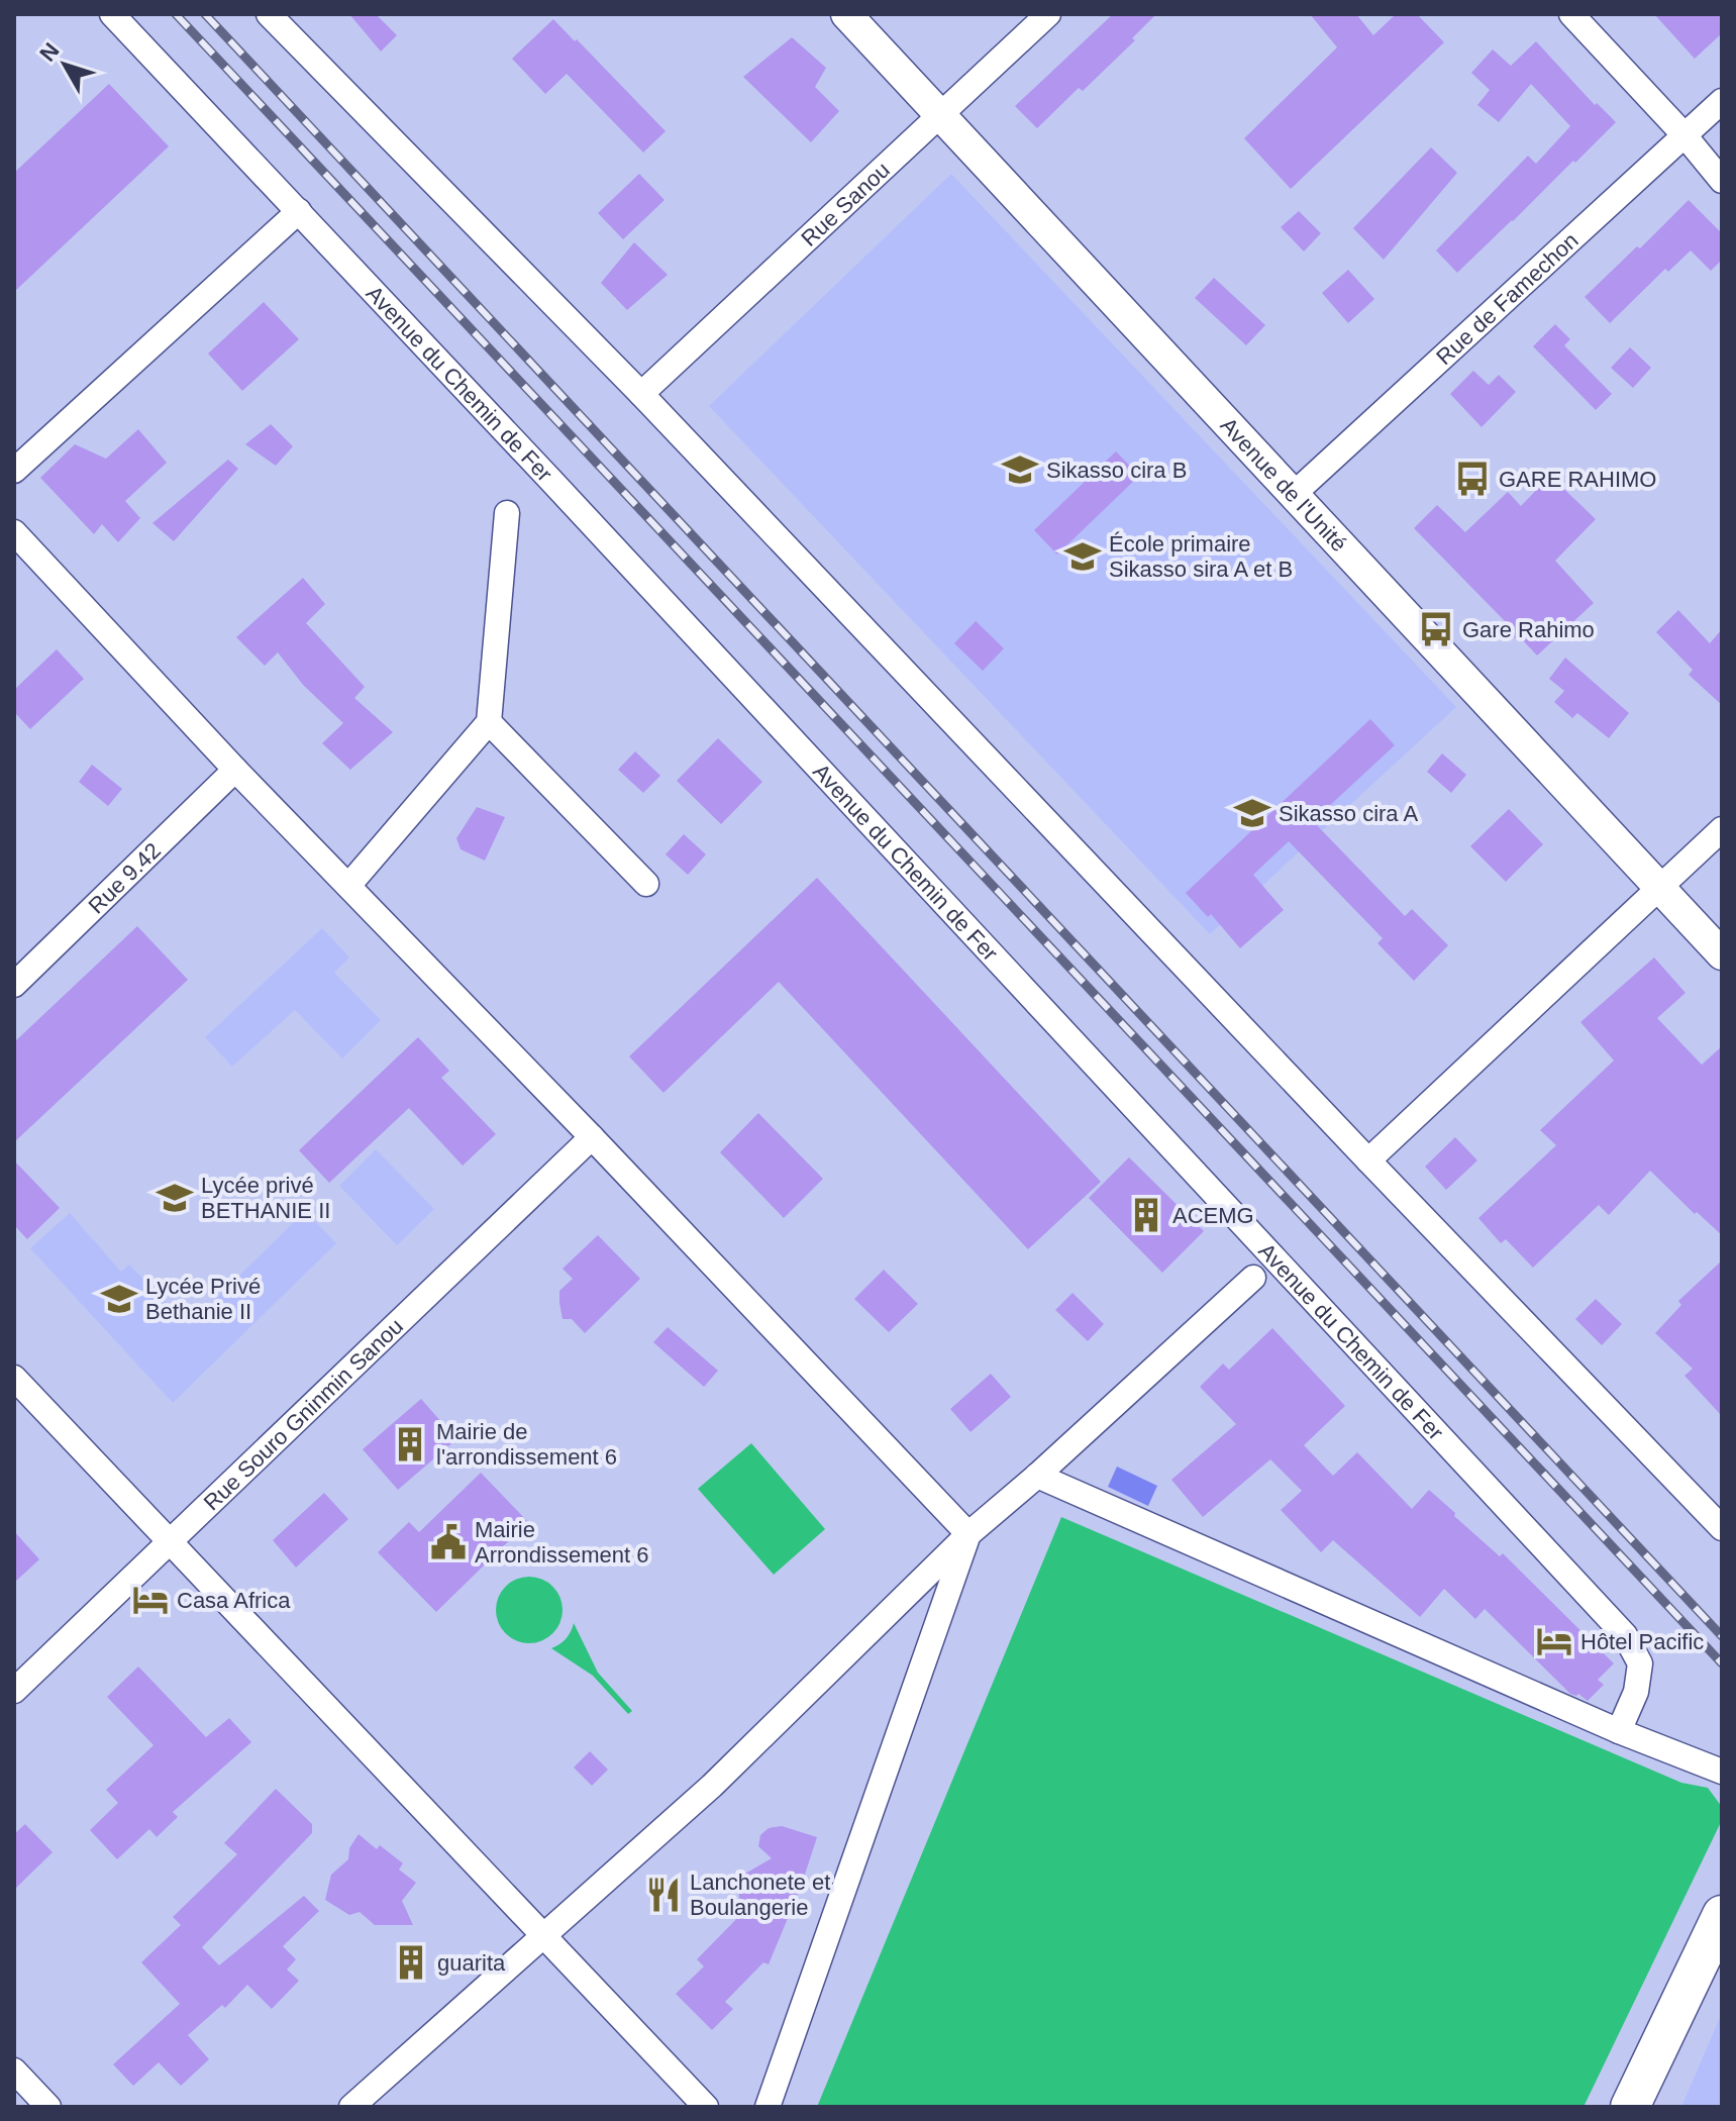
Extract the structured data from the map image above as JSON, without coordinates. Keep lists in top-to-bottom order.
{
  "streets": {
    "street": [
      "Rue Sanou",
      "Rue de Famechon",
      "Avenue du Chemin de Fer",
      "Avenue de l'Unité",
      "Rue 9.42",
      "Rue Souro Gninmin Sanou"
    ]
  },
  "crossings": [
    ["Rue Sanou", "Avenue de l'Unité"],
    ["Rue de Famechon", "Avenue de l'Unité"]
  ],
  "places": {
    "school or university": [
      "Sikasso cira B",
      "École primaire Sikasso sira A et B",
      "Sikasso cira A",
      "Lycée privé BETHANIE II",
      "Lycée Privé Bethanie II"
    ],
    "bus stop": ["GARE RAHIMO", "Gare Rahimo"],
    "building": ["ACEMG", "Mairie de l'arrondissement 6", "guarita"],
    "public building": ["Mairie Arrondissement 6"],
    "hotel": ["Casa Africa", "Hôtel Pacific"],
    "restaurant": ["Lanchonete et Boulangerie"]
  },
  "north": "top left"
}
